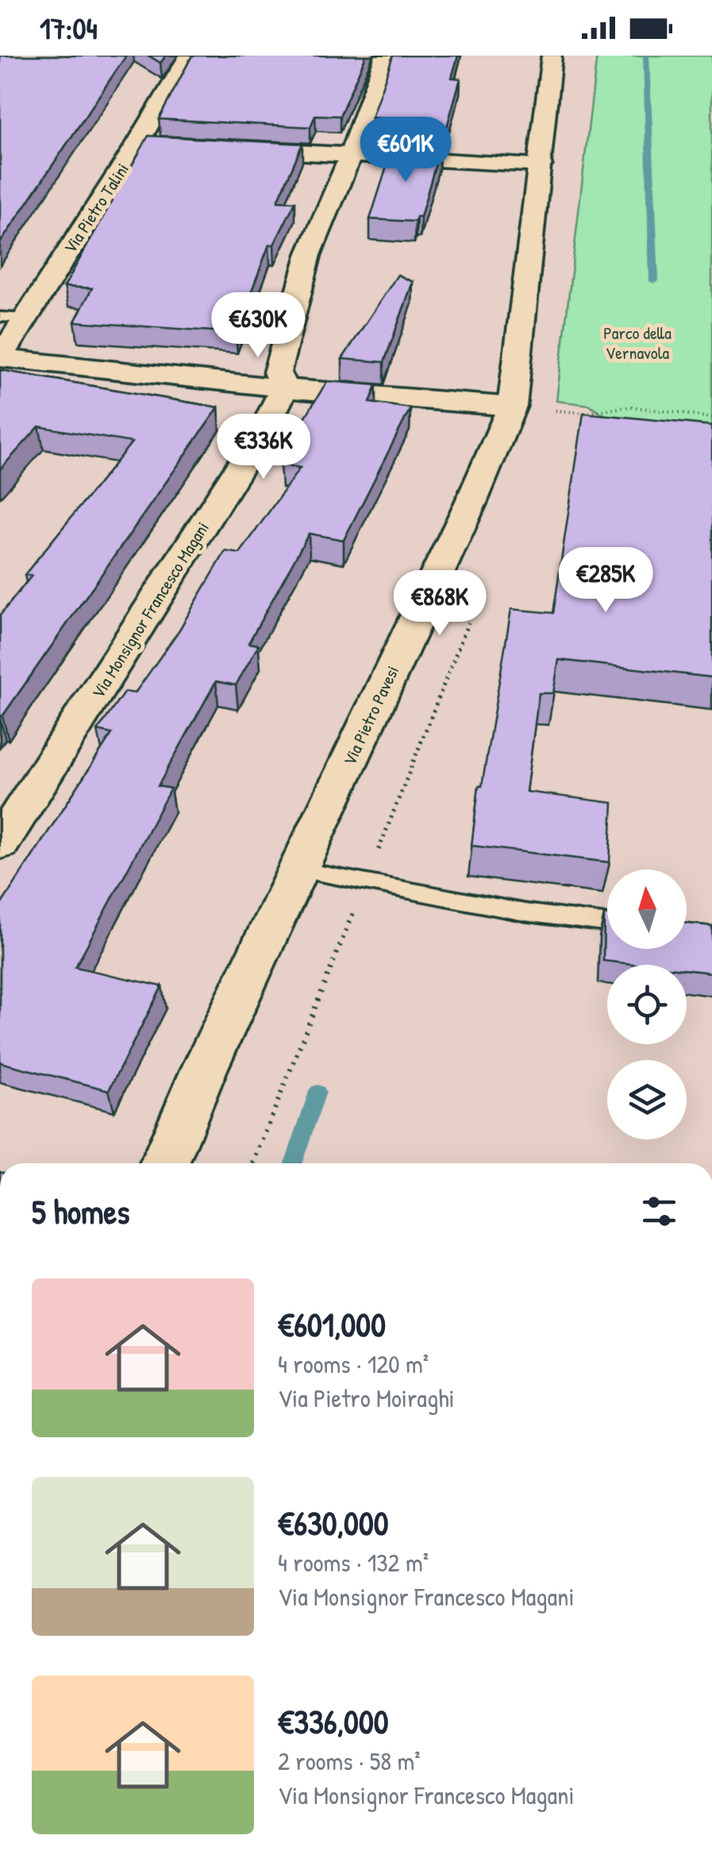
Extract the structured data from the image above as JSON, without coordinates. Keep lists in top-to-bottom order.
{
  "streets": {
    "street": ["Via Pietro Talini", "Via Monsignor Francesco Magani", "Via Pietro Pavesi"]
  },
  "parks": ["Parco della Vernavola"],
  "north": "top",
  "page": {
    "status": "17:04",
    "price": [
      "€601K",
      "€630K",
      "€336K",
      "€285K",
      "€868K"
    ],
    "heading": "5 homes",
    "list": [
      {
        "name": "€601,000",
        "note": "4 rooms · 120 m² · Via Pietro Moiraghi"
      },
      {
        "name": "€630,000",
        "note": "4 rooms · 132 m² · Via Monsignor Francesco Magani"
      },
      {
        "name": "€336,000",
        "note": "2 rooms · 58 m² · Via Monsignor Francesco Magani"
      }
    ]
  }
}
